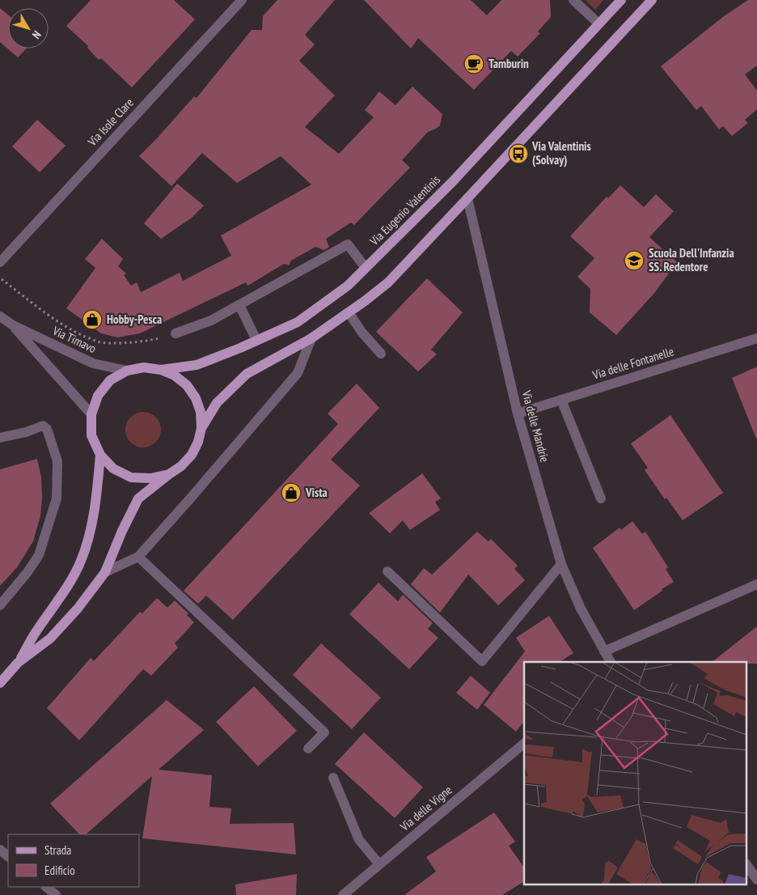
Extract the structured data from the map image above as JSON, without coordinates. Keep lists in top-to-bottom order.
{
  "streets": {
    "main road": ["Via Eugenio Valentinis", "Via Timavo"],
    "street": [
      "Via Isole Clare",
      "Via delle Fontanelle",
      "Via delle Mandrie",
      "Via delle Vigne"
    ]
  },
  "crossings": [
    ["Via Eugenio Valentinis", "Via Timavo"],
    ["Via delle Fontanelle", "Via delle Mandrie"]
  ],
  "places": {
    "cafe": ["Tamburin"],
    "bus stop": ["Via Valentinis (Solvay)"],
    "school or university": ["Scuola Dell'Infanzia SS. Redentore"],
    "shop": ["Hobby-Pesca", "Vista"]
  },
  "legend": ["Strada", "Edificio"],
  "north": "bottom right"
}
